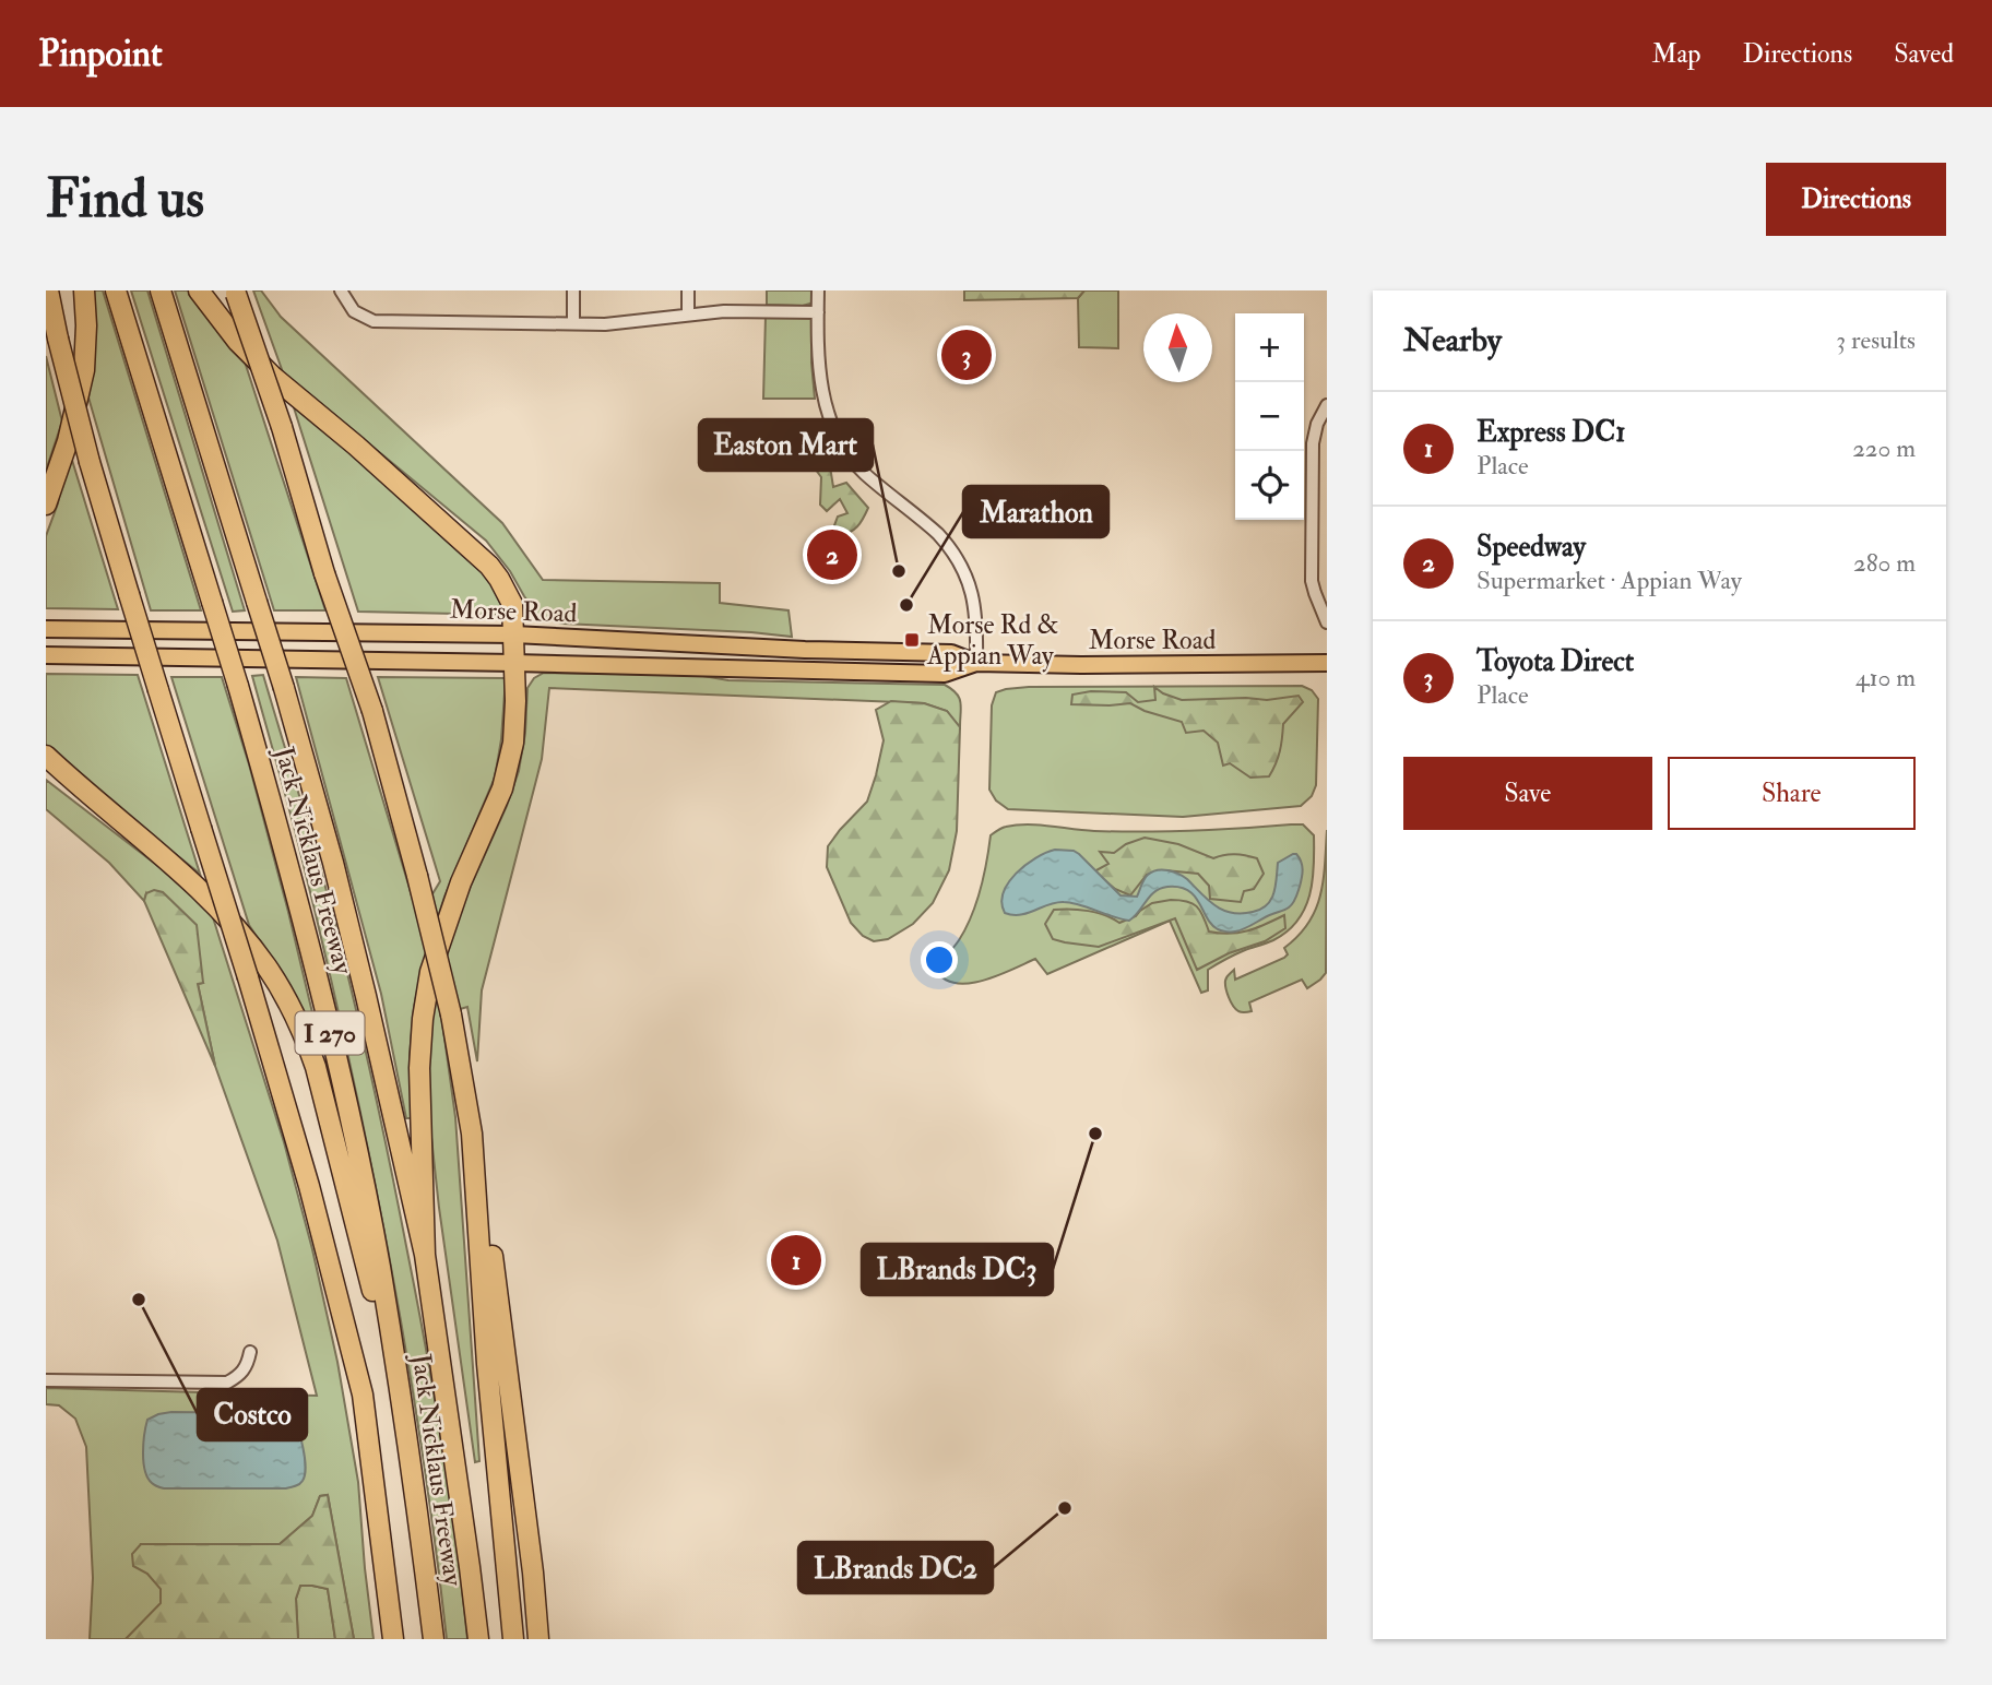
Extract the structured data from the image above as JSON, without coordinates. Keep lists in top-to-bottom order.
{
  "streets": {
    "highway": ["Jack Nicklaus Freeway", "I 270"],
    "main road": ["Morse Road"]
  },
  "places": {
    "other": [
      "Easton Mart",
      "Marathon",
      "LBrands DC3",
      "Costco",
      "LBrands DC2"
    ],
    "transit": ["Morse Rd & Appian Way"]
  },
  "north": "top",
  "page": {
    "header": "Pinpoint",
    "nav": ["Map", "Directions", "Saved"],
    "buttons": [
      "Directions",
      ["Save", "Share"]
    ],
    "title": "Find us",
    "heading": ["Nearby", "3 results"],
    "map_buttons": ["+", "−"],
    "pins": ["3", "2", "1"],
    "list": [
      {
        "mark": "1",
        "name": "Express DC1",
        "note": "Place",
        "value": "220 m"
      },
      {
        "mark": "2",
        "name": "Speedway",
        "note": "Supermarket · Appian Way",
        "value": "280 m"
      },
      {
        "mark": "3",
        "name": "Toyota Direct",
        "note": "Place",
        "value": "410 m"
      }
    ]
  }
}
